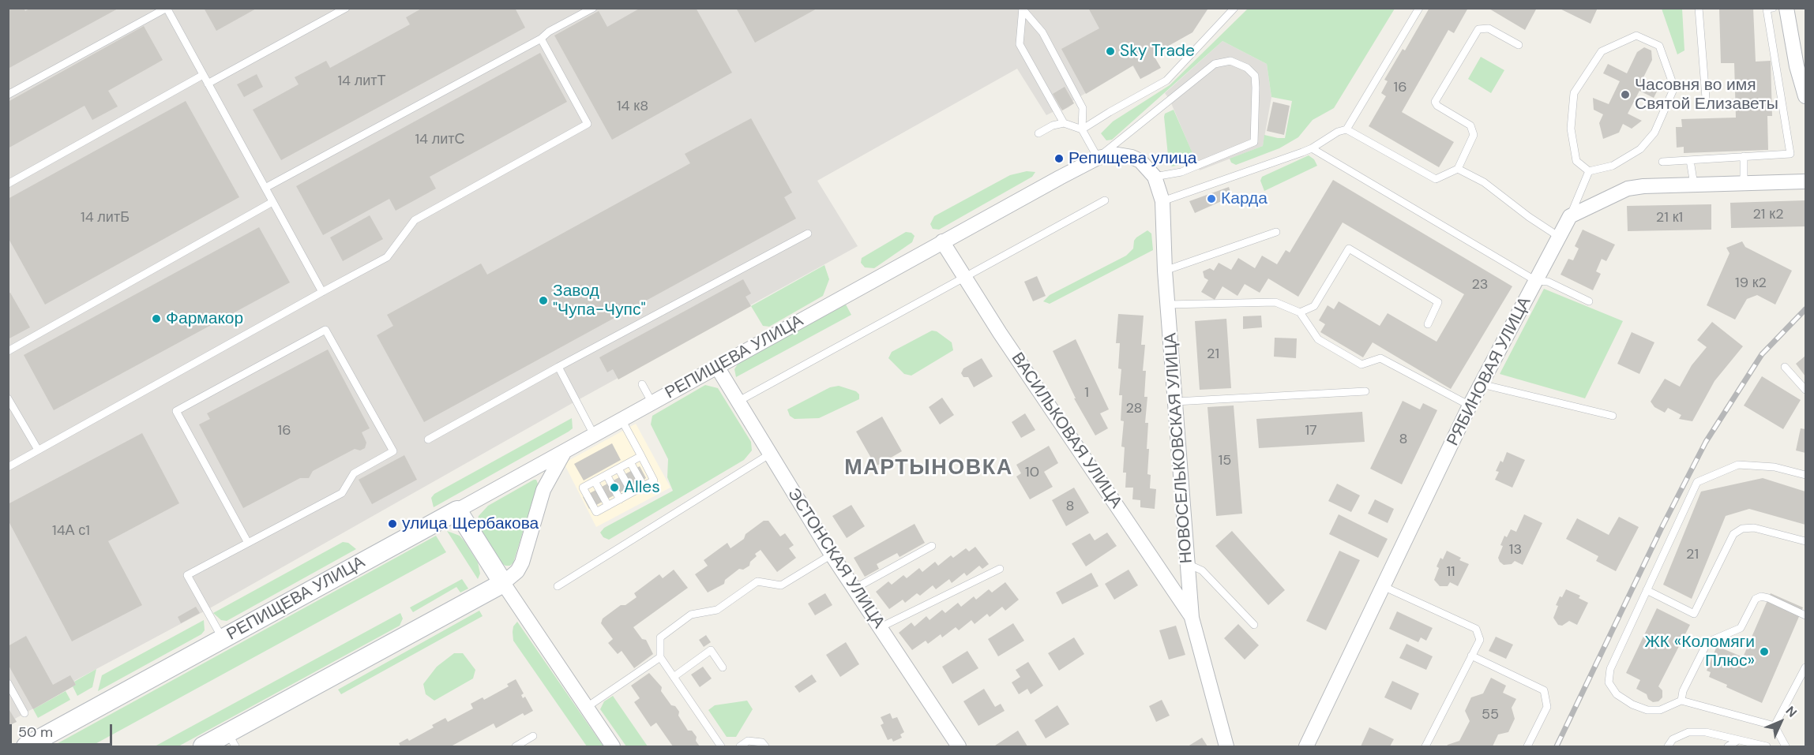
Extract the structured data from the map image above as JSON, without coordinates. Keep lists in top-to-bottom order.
{
  "streets": {
    "street": [
      "РЕПИЩЕВА УЛИЦА",
      "РЯБИНОВАЯ УЛИЦА",
      "ВАСИЛЬКОВАЯ УЛИЦА",
      "НОВОСЕЛЬКОВСКАЯ УЛИЦА",
      "ЭСТОНСКАЯ УЛИЦА"
    ]
  },
  "crossings": [
    ["РЕПИЩЕВА УЛИЦА", "ВАСИЛЬКОВАЯ УЛИЦА"],
    ["РЕПИЩЕВА УЛИЦА", "НОВОСЕЛЬКОВСКАЯ УЛИЦА"],
    ["РЕПИЩЕВА УЛИЦА", "ЭСТОНСКАЯ УЛИЦА"],
    ["ВАСИЛЬКОВАЯ УЛИЦА", "НОВОСЕЛЬКОВСКАЯ УЛИЦА"]
  ],
  "districts": ["МАРТЫНОВКА"],
  "places": [
    "Sky Trade",
    "Часовня во имя Святой Елизаветы",
    "Репищева улица",
    "Карда",
    "Завод \"Чупа-Чупс\"",
    "Фармакор",
    "Alles",
    "улица Щербакова",
    "ЖК «Коломяги Плюс»"
  ],
  "house_numbers": [
    "14 литТ",
    "16",
    "14 к8",
    "14 литС",
    "21 к2",
    "14 литБ",
    "21 к1",
    "19 к2",
    "23",
    "21",
    "1",
    "28",
    "16",
    "17",
    "8",
    "15",
    "10",
    "8",
    "14А с1",
    "13",
    "21",
    "11",
    "55"
  ],
  "scale_bar": "50 m",
  "north": "top right"
}
